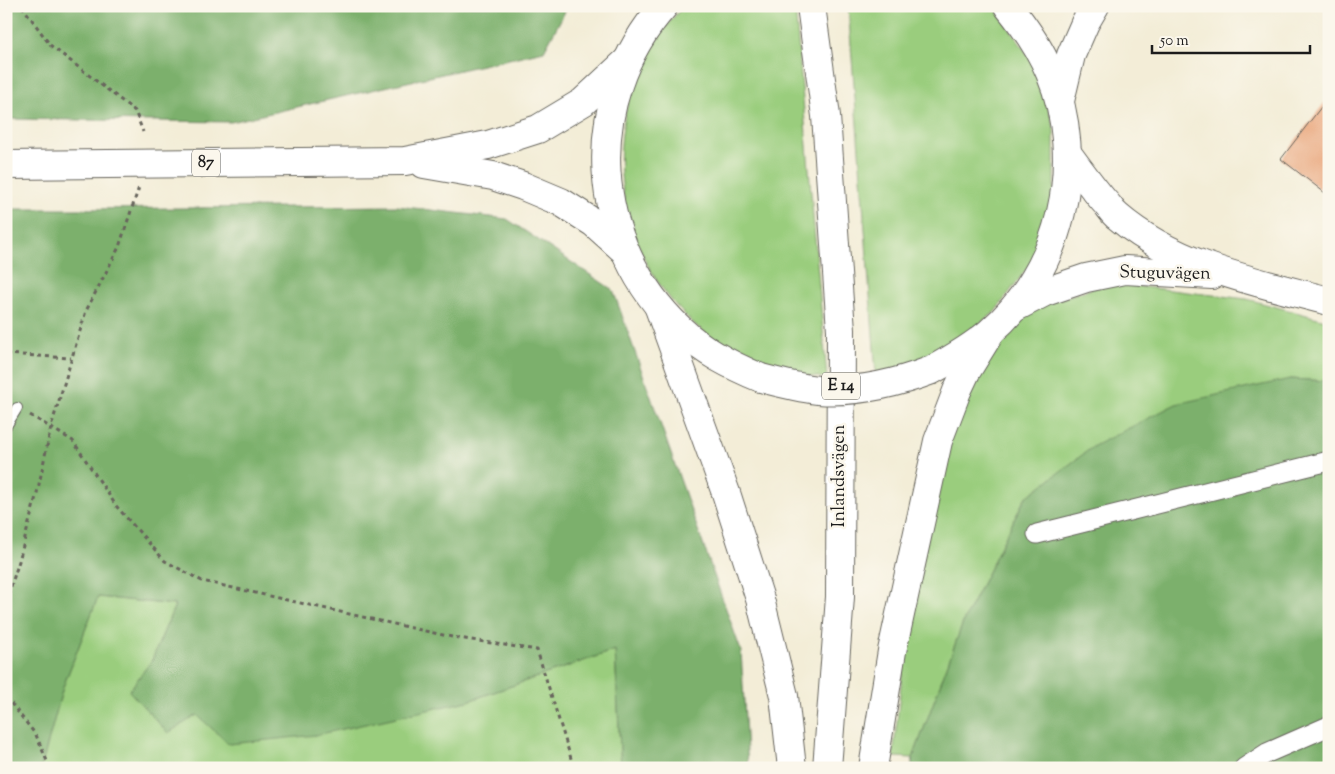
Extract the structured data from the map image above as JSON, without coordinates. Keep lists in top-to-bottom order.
{
  "streets": {
    "main road": [
      "87",
      "Stuguvägen",
      "E 14",
      "Inlandsvägen"
    ]
  },
  "scale_bar": "50 m"
}
